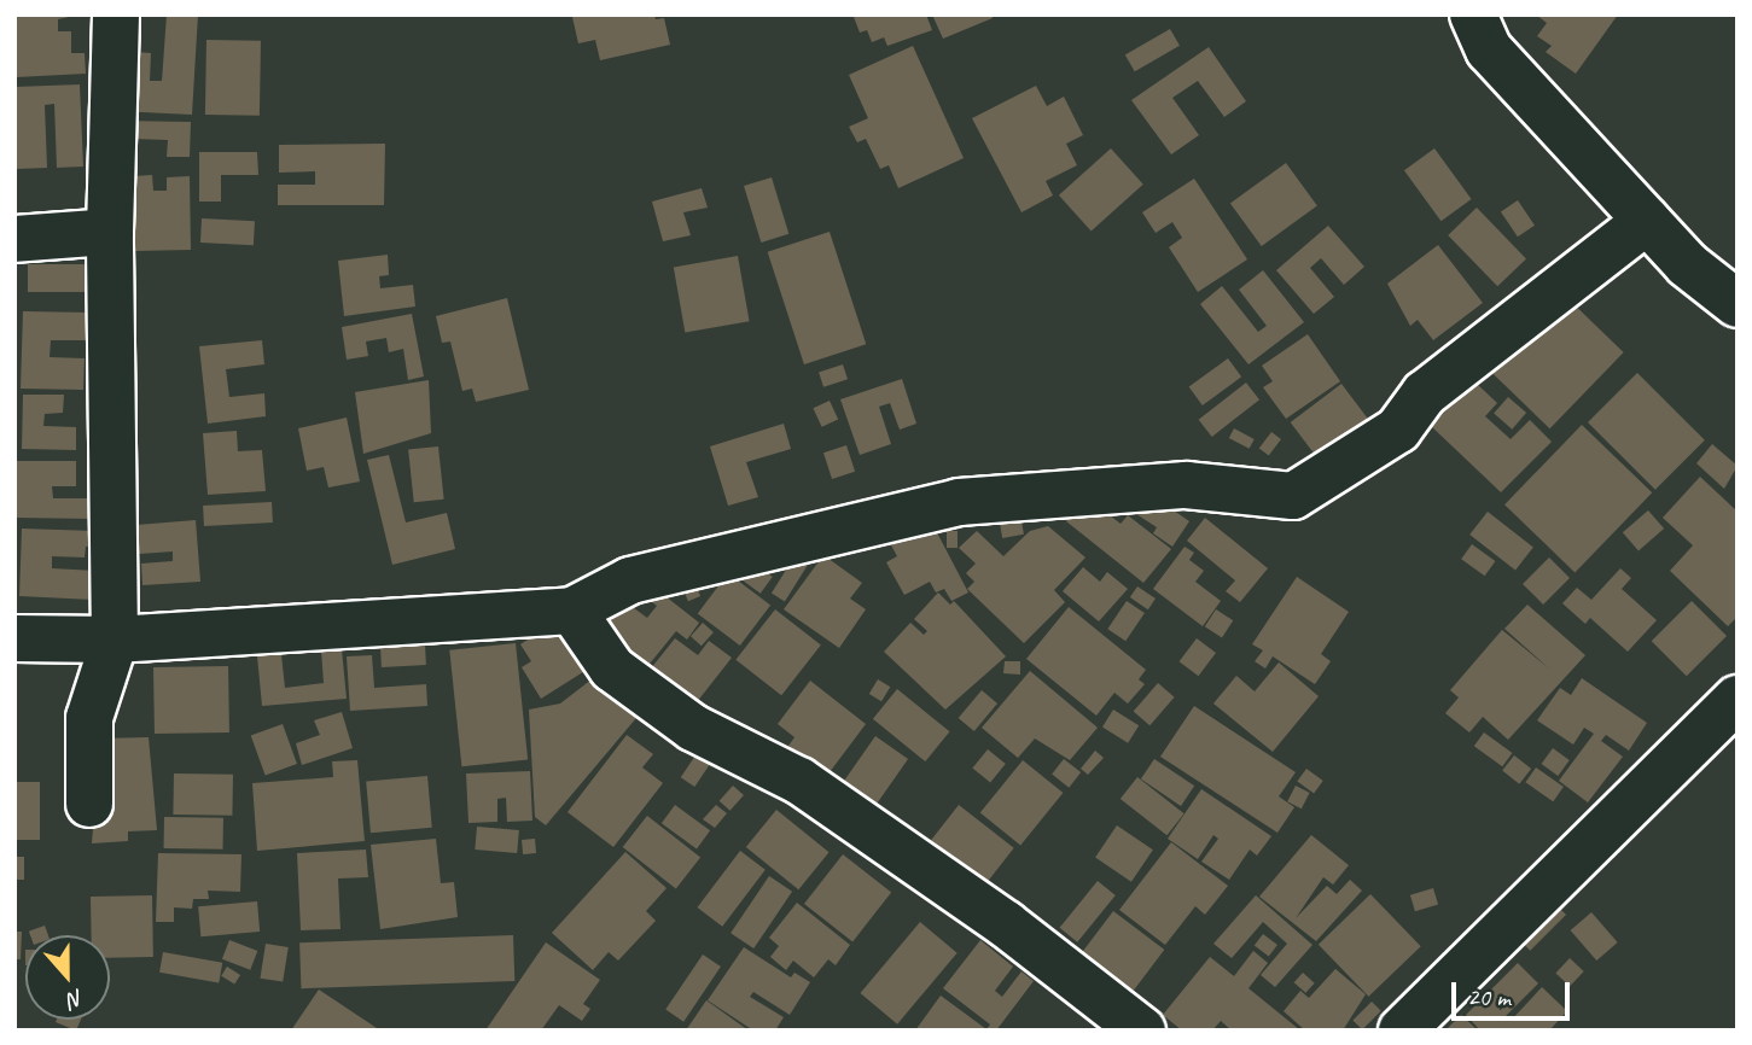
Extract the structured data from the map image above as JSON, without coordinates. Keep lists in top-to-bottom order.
{
  "scale_bar": "20 m",
  "north": "bottom"
}
